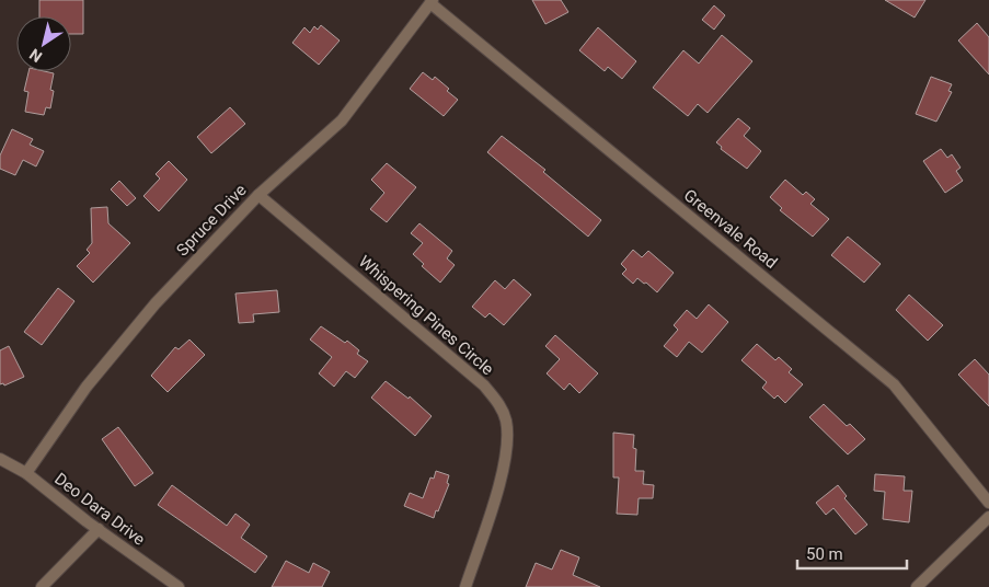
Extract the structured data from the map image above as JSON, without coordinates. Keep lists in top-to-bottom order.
{
  "streets": {
    "street": [
      "Spruce Drive",
      "Greenvale Road",
      "Whispering Pines Circle",
      "Deo Dara Drive"
    ]
  },
  "crossings": [
    ["Spruce Drive", "Greenvale Road"],
    ["Spruce Drive", "Whispering Pines Circle"],
    ["Spruce Drive", "Deo Dara Drive"]
  ],
  "scale_bar": "50 m",
  "north": "bottom left"
}
